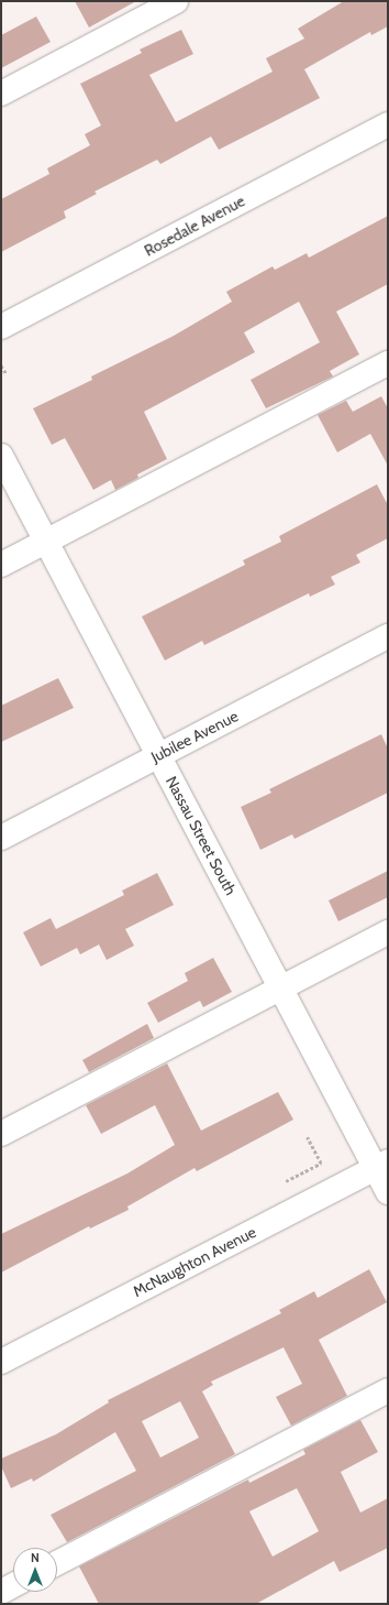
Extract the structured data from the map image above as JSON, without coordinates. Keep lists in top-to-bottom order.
{
  "streets": {
    "street": [
      "Rosedale Avenue",
      "Jubilee Avenue",
      "Nassau Street South",
      "McNaughton Avenue"
    ]
  },
  "crossings": [
    ["Jubilee Avenue", "Nassau Street South"],
    ["Nassau Street South", "McNaughton Avenue"]
  ],
  "north": "top"
}
